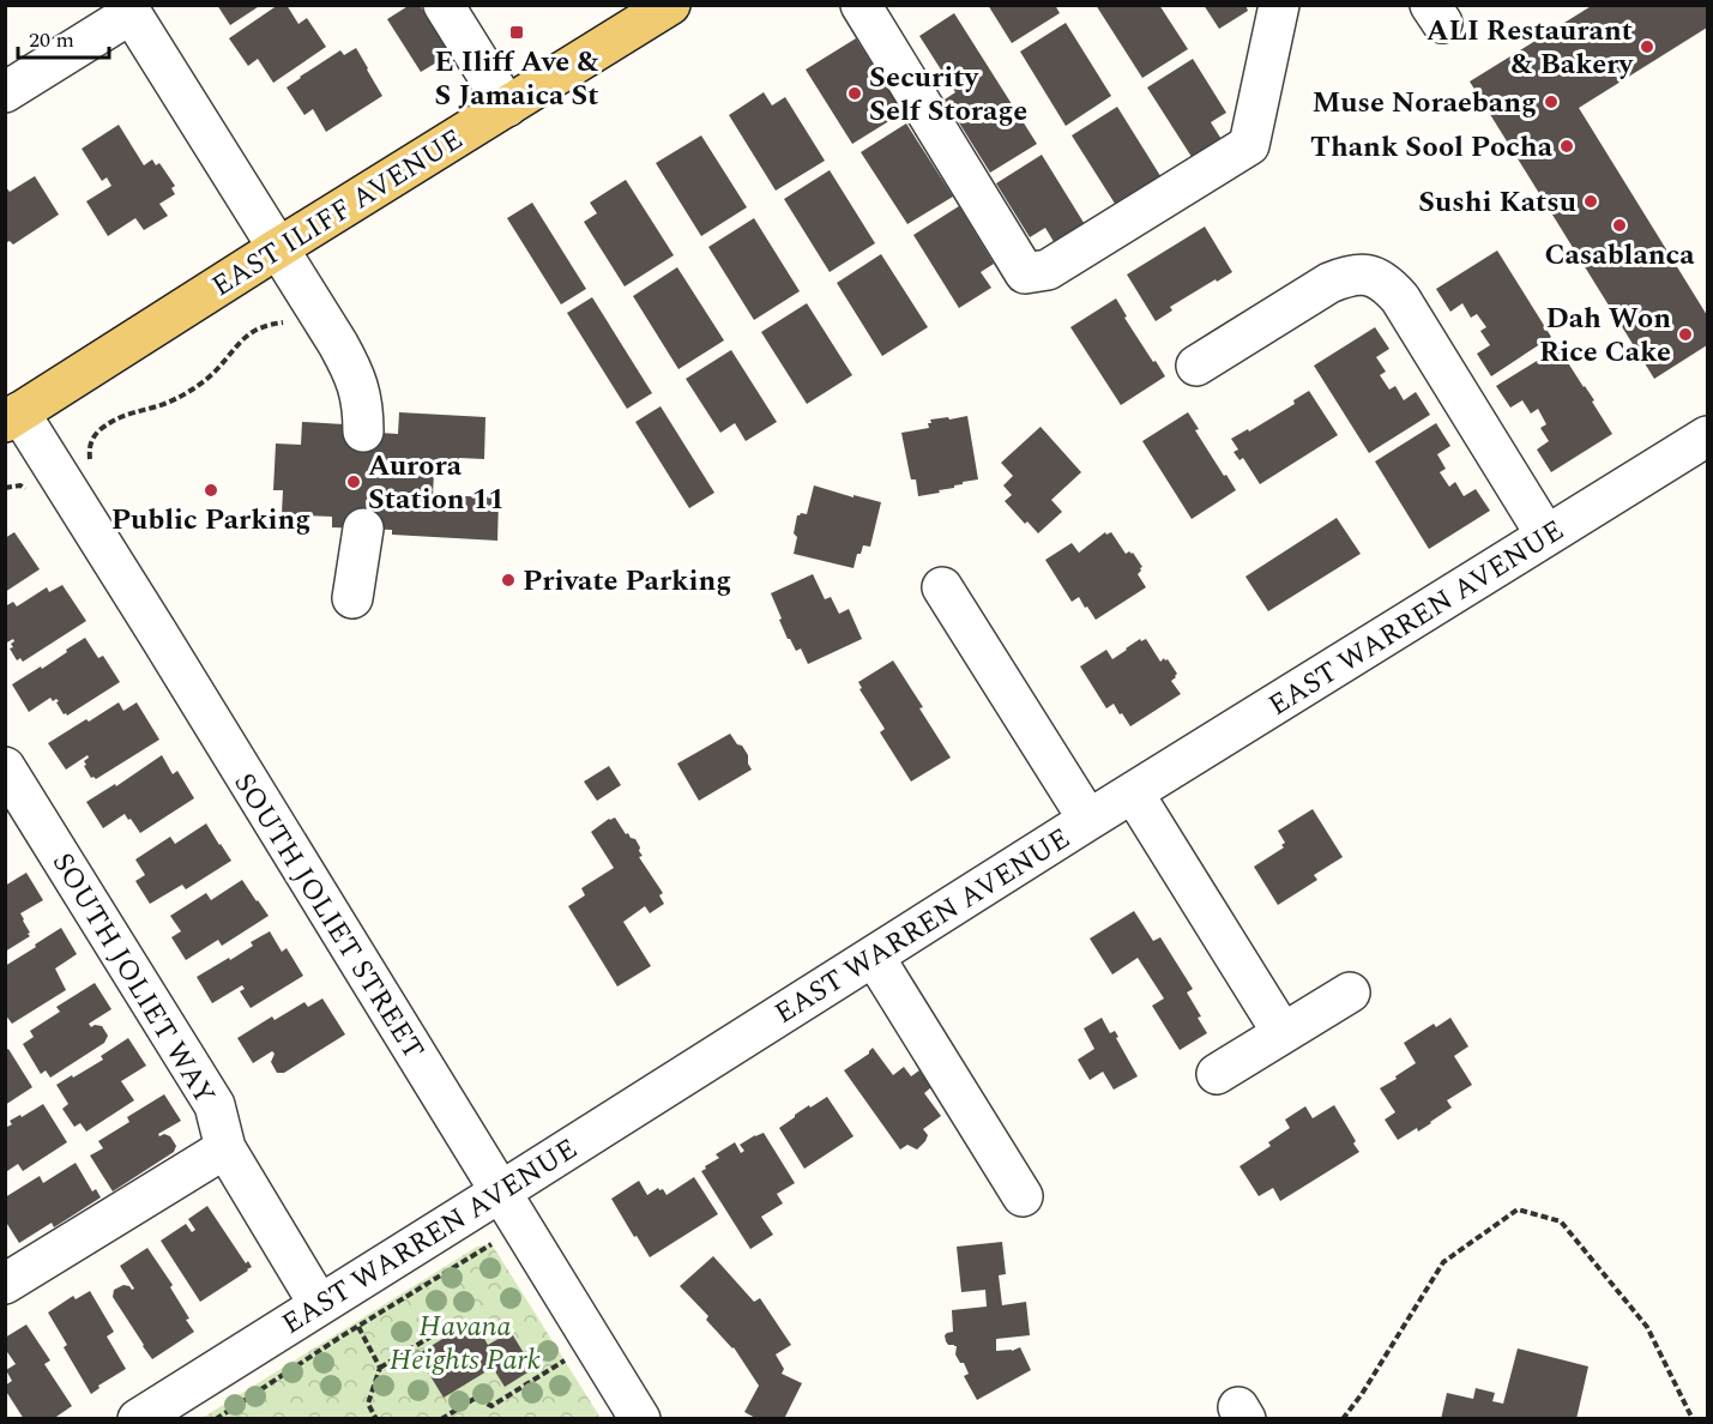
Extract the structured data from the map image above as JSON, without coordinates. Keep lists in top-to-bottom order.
{
  "streets": {
    "main road": ["EAST ILIFF AVENUE"],
    "street": ["EAST WARREN AVENUE", "SOUTH JOLIET STREET", "SOUTH JOLIET WAY"]
  },
  "crossings": [
    ["EAST ILIFF AVENUE", "SOUTH JOLIET STREET"],
    ["EAST WARREN AVENUE", "SOUTH JOLIET STREET"],
    ["EAST WARREN AVENUE", "SOUTH JOLIET WAY"]
  ],
  "parks": ["Havana Heights Park"],
  "places": {
    "transit": ["E Iliff Ave & S Jamaica St"],
    "other": [
      "ALI Restaurant & Bakery",
      "Security Self Storage",
      "Muse Noraebang",
      "Thank Sool Pocha",
      "Sushi Katsu",
      "Casablanca",
      "Dah Won Rice Cake",
      "Aurora Station 11",
      "Public Parking",
      "Private Parking"
    ]
  },
  "scale_bar": "20 m"
}
